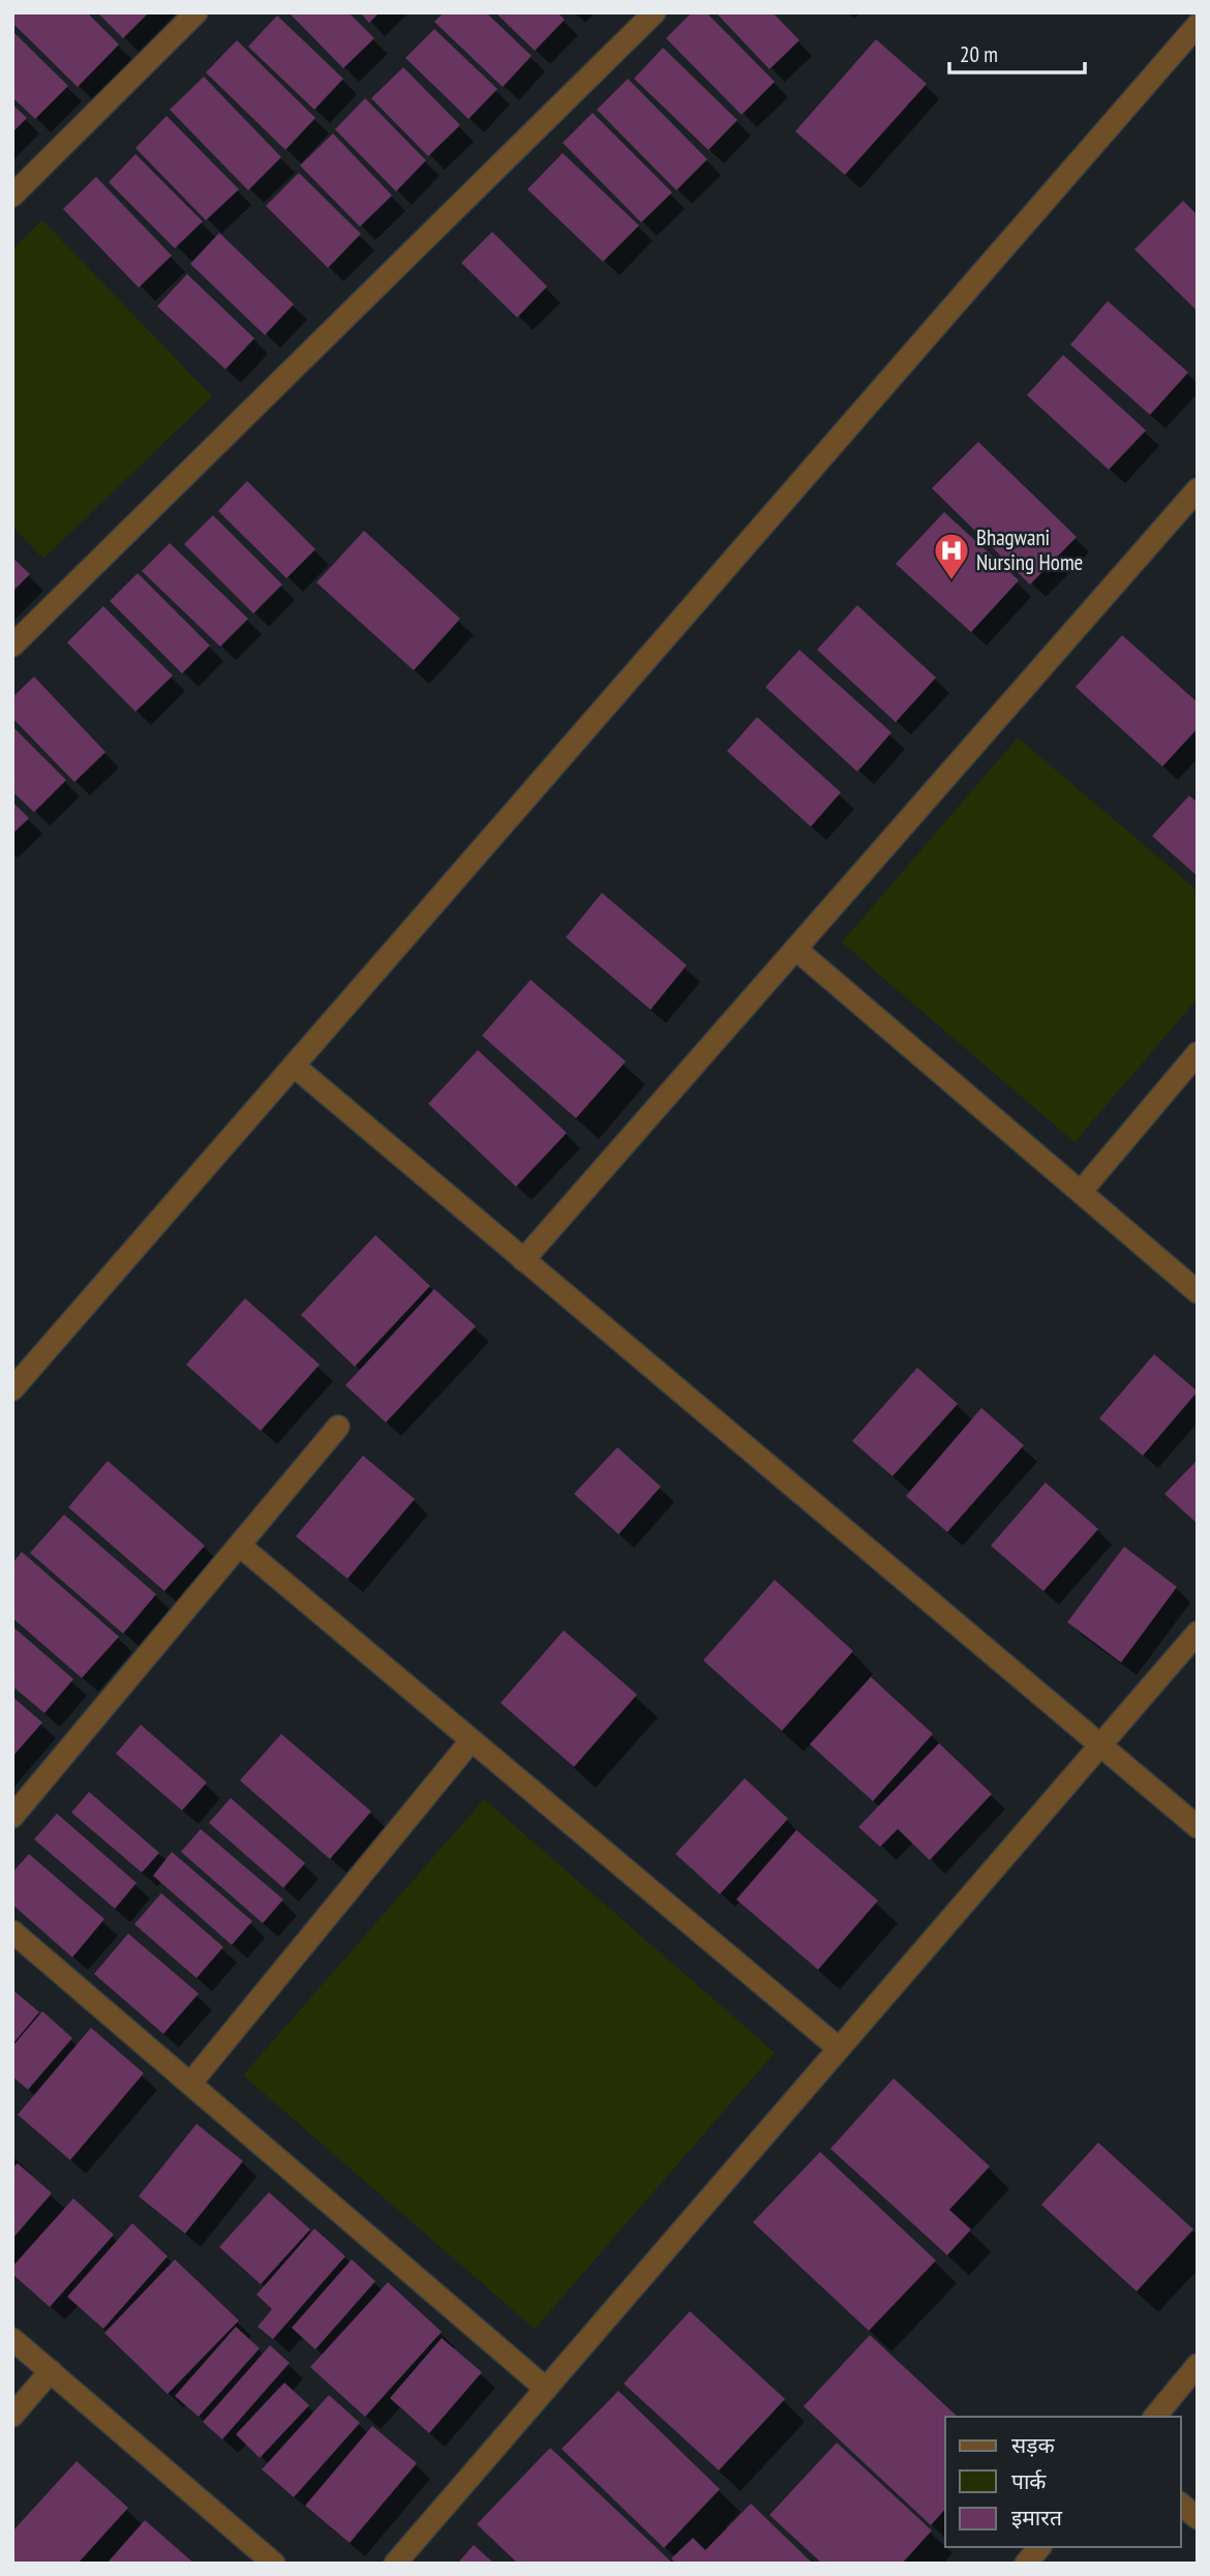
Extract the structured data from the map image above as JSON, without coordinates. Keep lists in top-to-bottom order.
{
  "places": {
    "hospital": ["Bhagwani Nursing Home"]
  },
  "legend": ["सड़क", "पार्क", "इमारत"],
  "scale_bar": "20 m"
}
